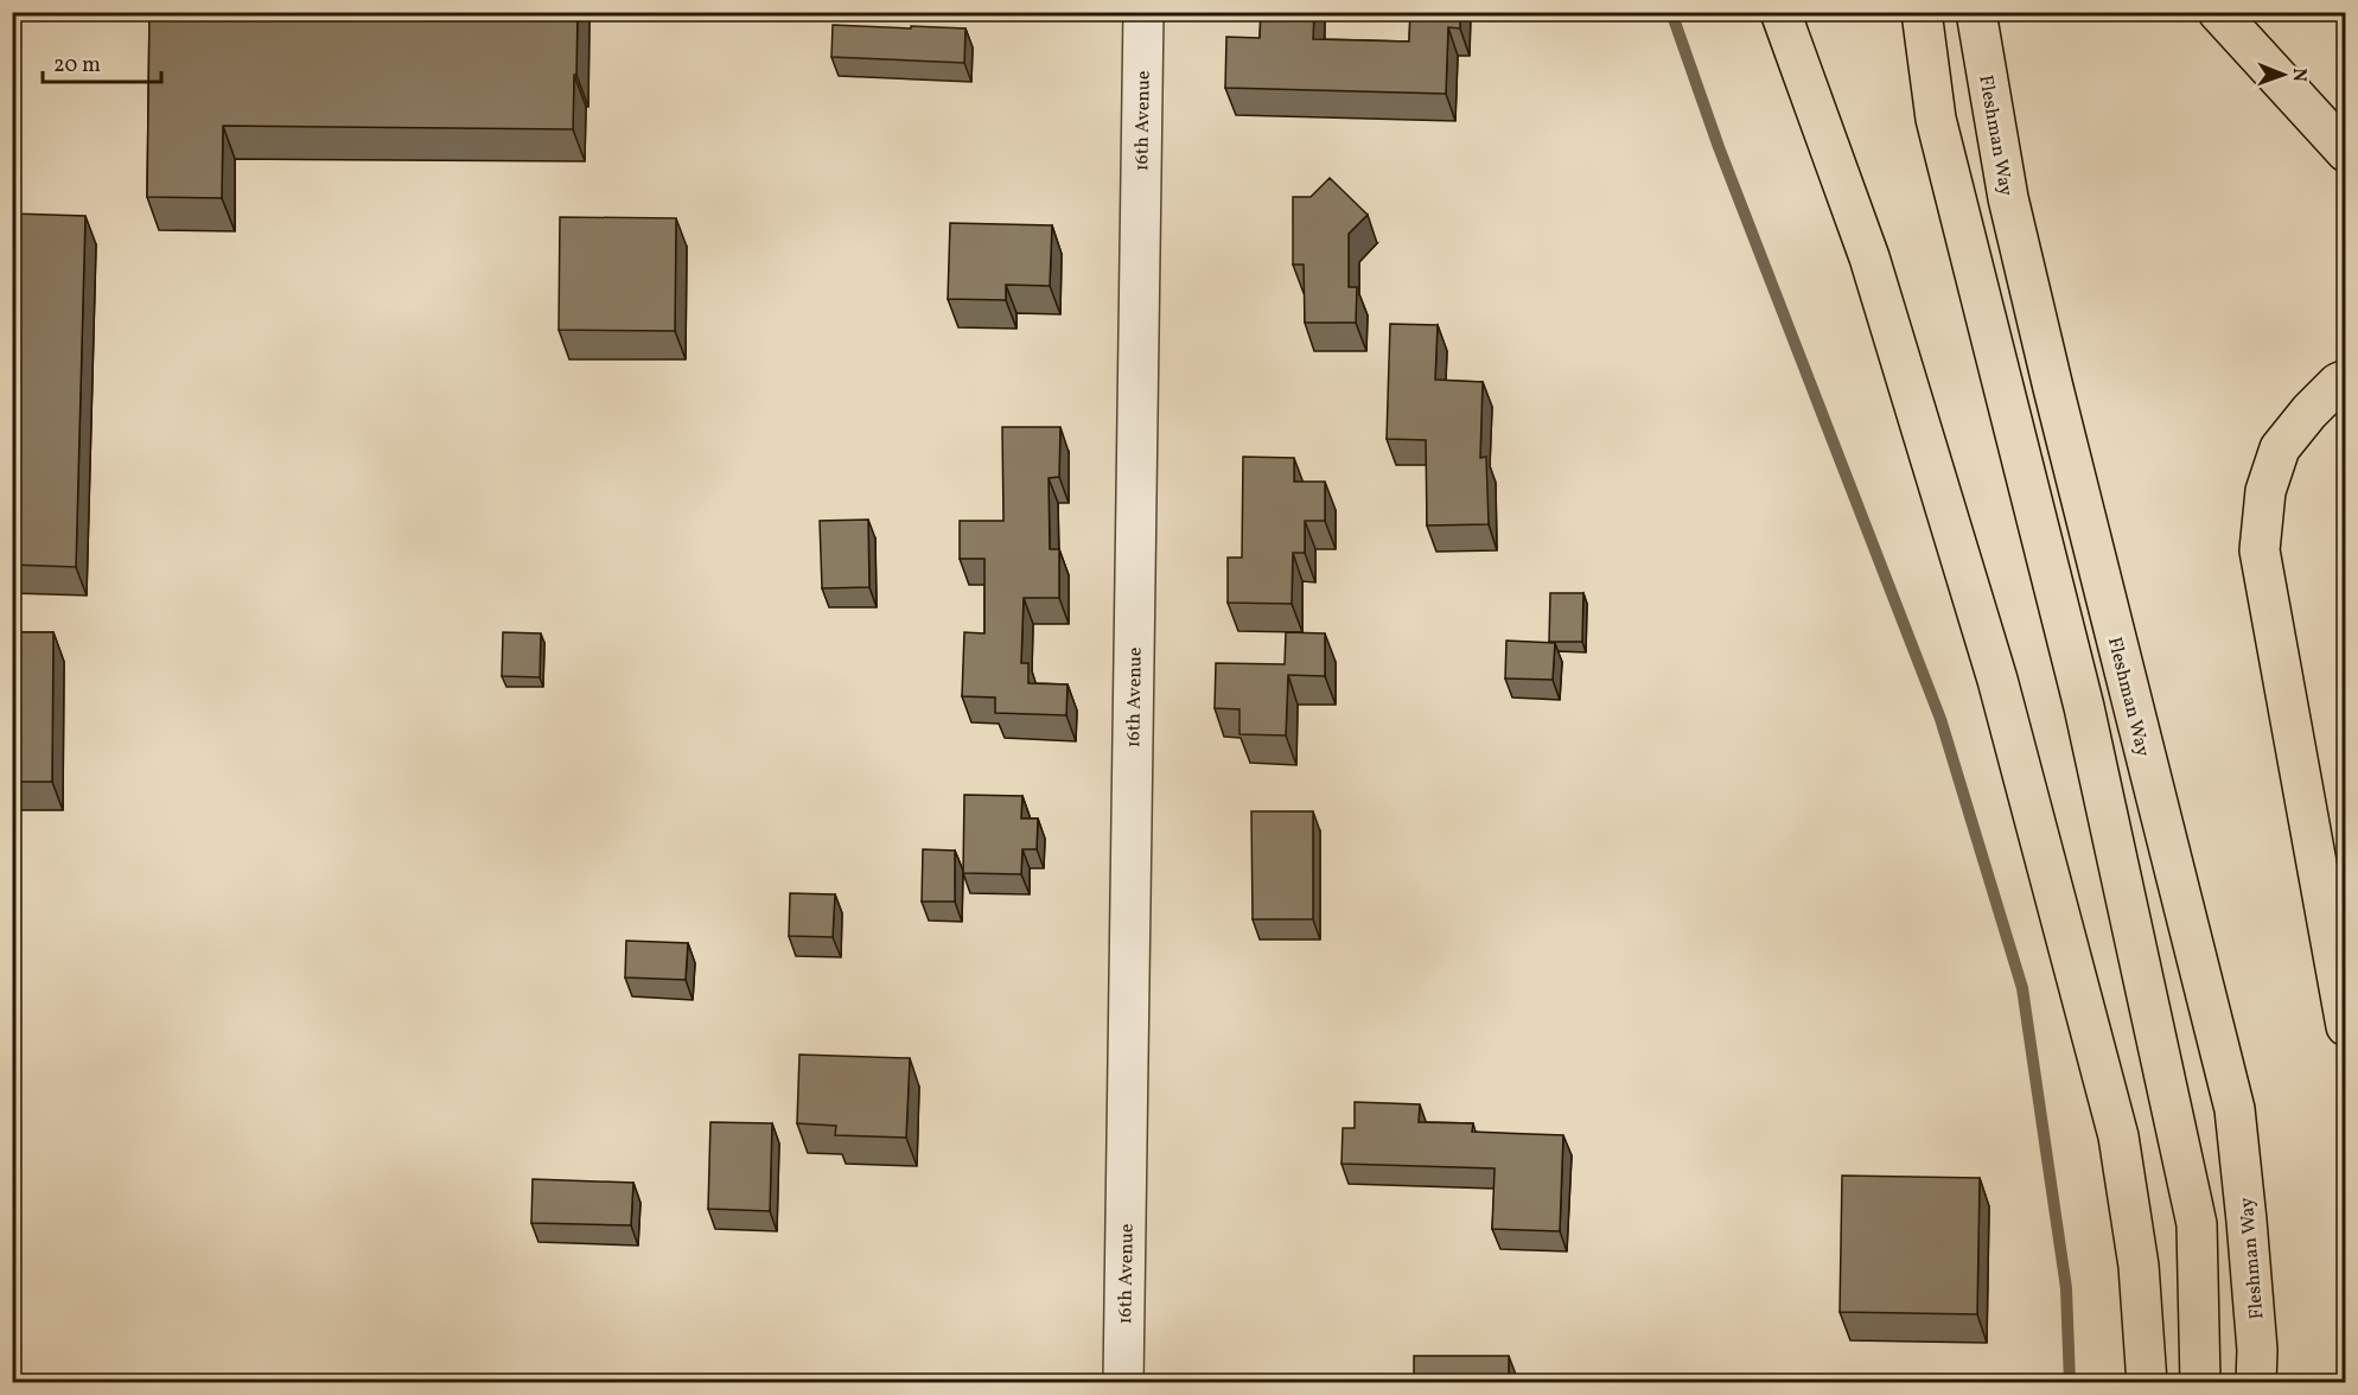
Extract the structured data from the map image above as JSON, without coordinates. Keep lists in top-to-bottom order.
{
  "streets": {
    "main road": ["Fleshman Way"],
    "street": ["16th Avenue"]
  },
  "scale_bar": "20 m",
  "north": "right"
}
